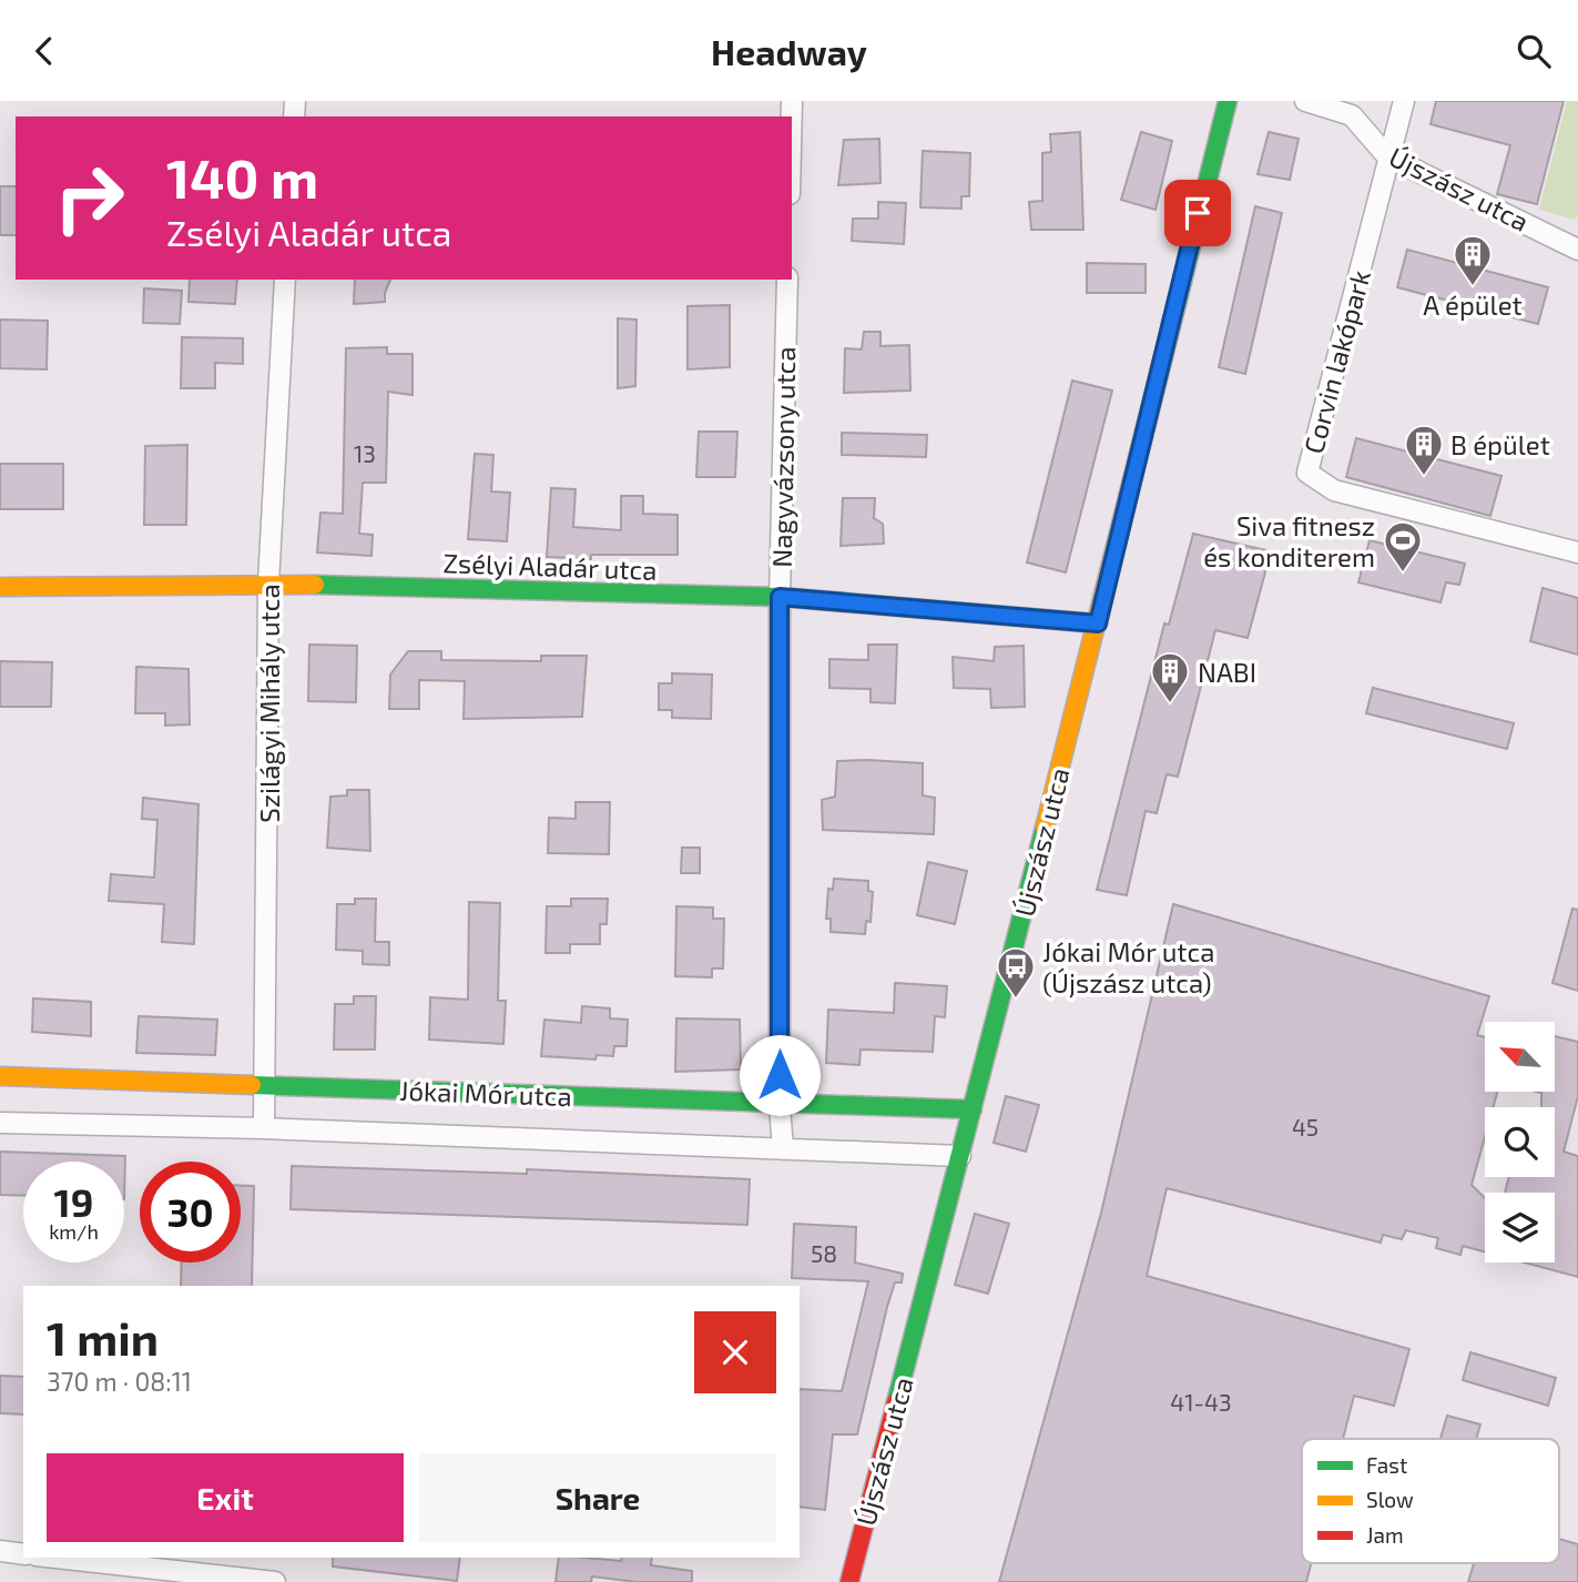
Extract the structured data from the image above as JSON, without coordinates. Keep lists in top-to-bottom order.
{
  "streets": {
    "street": [
      "Újszász utca",
      "Corvin lakópark",
      "Nagyvázsony utca",
      "Zsélyi Aladár utca",
      "Szilágyi Mihály utca",
      "Jókai Mór utca"
    ]
  },
  "crossings": [
    ["Újszász utca", "Corvin lakópark"],
    ["Újszász utca", "Zsélyi Aladár utca"],
    ["Újszász utca", "Jókai Mór utca"],
    ["Nagyvázsony utca", "Zsélyi Aladár utca"],
    ["Nagyvázsony utca", "Jókai Mór utca"],
    ["Zsélyi Aladár utca", "Szilágyi Mihály utca"],
    ["Szilágyi Mihály utca", "Jókai Mór utca"]
  ],
  "places": {
    "building": ["A épület", "B épület", "NABI"],
    "sports": ["Siva fitnesz és konditerem"],
    "bus stop": ["Jókai Mór utca (Újszász utca)"]
  },
  "house_numbers": [
    "13",
    "45",
    "58",
    "41-43"
  ],
  "legend": ["Fast", "Slow", "Jam"],
  "north": "top left",
  "page": {
    "header": "Headway",
    "turn": ["140 m", "Zsélyi Aladár utca"],
    "speed": "19 km/h",
    "limit": "30",
    "heading": ["1 min", "370 m · 08:11"],
    "buttons": ["Exit", "Share"]
  }
}
